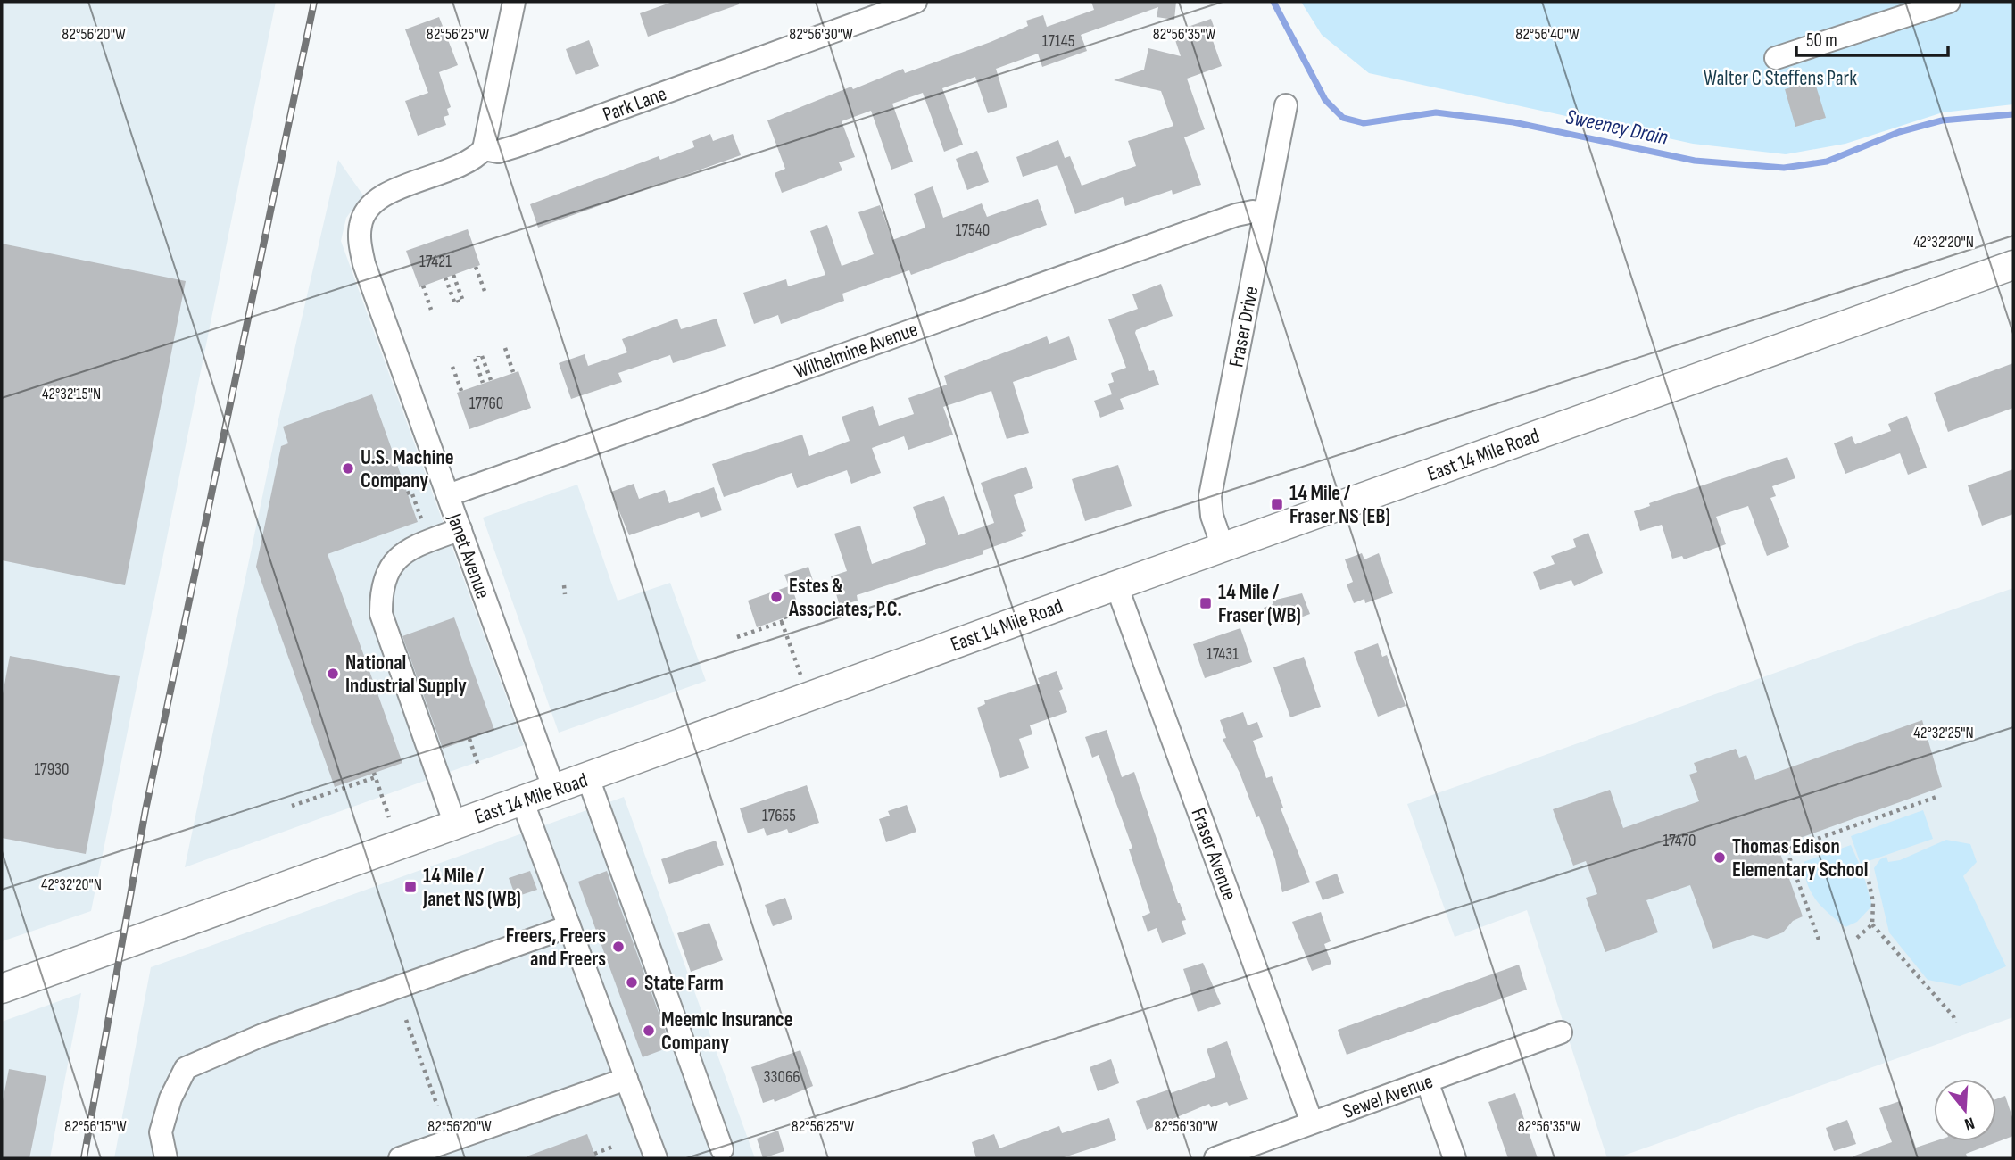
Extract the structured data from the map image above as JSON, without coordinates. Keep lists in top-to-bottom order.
{
  "streets": {
    "main road": ["East 14 Mile Road"],
    "street": [
      "Park Lane",
      "Fraser Drive",
      "Wilhelmine Avenue",
      "Janet Avenue",
      "Fraser Avenue",
      "Sewel Avenue"
    ]
  },
  "crossings": [
    ["Park Lane", "Janet Avenue"],
    ["Fraser Drive", "Wilhelmine Avenue"],
    ["Fraser Drive", "East 14 Mile Road"],
    ["Wilhelmine Avenue", "Janet Avenue"],
    ["East 14 Mile Road", "Janet Avenue"],
    ["East 14 Mile Road", "Fraser Avenue"],
    ["Fraser Avenue", "Sewel Avenue"]
  ],
  "water": ["Sweeney Drain"],
  "parks": ["Walter C Steffens Park"],
  "places": {
    "other": [
      "U.S. Machine Company",
      "Estes & Associates, P.C.",
      "National Industrial Supply",
      "Thomas Edison Elementary School",
      "Freers, Freers and Freers",
      "State Farm",
      "Meemic Insurance Company"
    ],
    "transit": ["14 Mile / Fraser NS (EB)", "14 Mile / Fraser (WB)", "14 Mile / Janet NS (WB)"]
  },
  "house_numbers": [
    "17145",
    "17540",
    "17421",
    "17760",
    "17431",
    "17930",
    "17655",
    "17470",
    "33066"
  ],
  "scale_bar": "50 m",
  "north": "bottom",
  "coordinates": [
    "82°56'20\"W",
    "82°56'25\"W",
    "82°56'30\"W",
    "82°56'35\"W",
    "82°56'40\"W",
    "42°32'20\"N",
    "42°32'15\"N",
    "42°32'25\"N",
    "82°56'15\"W"
  ]
}
